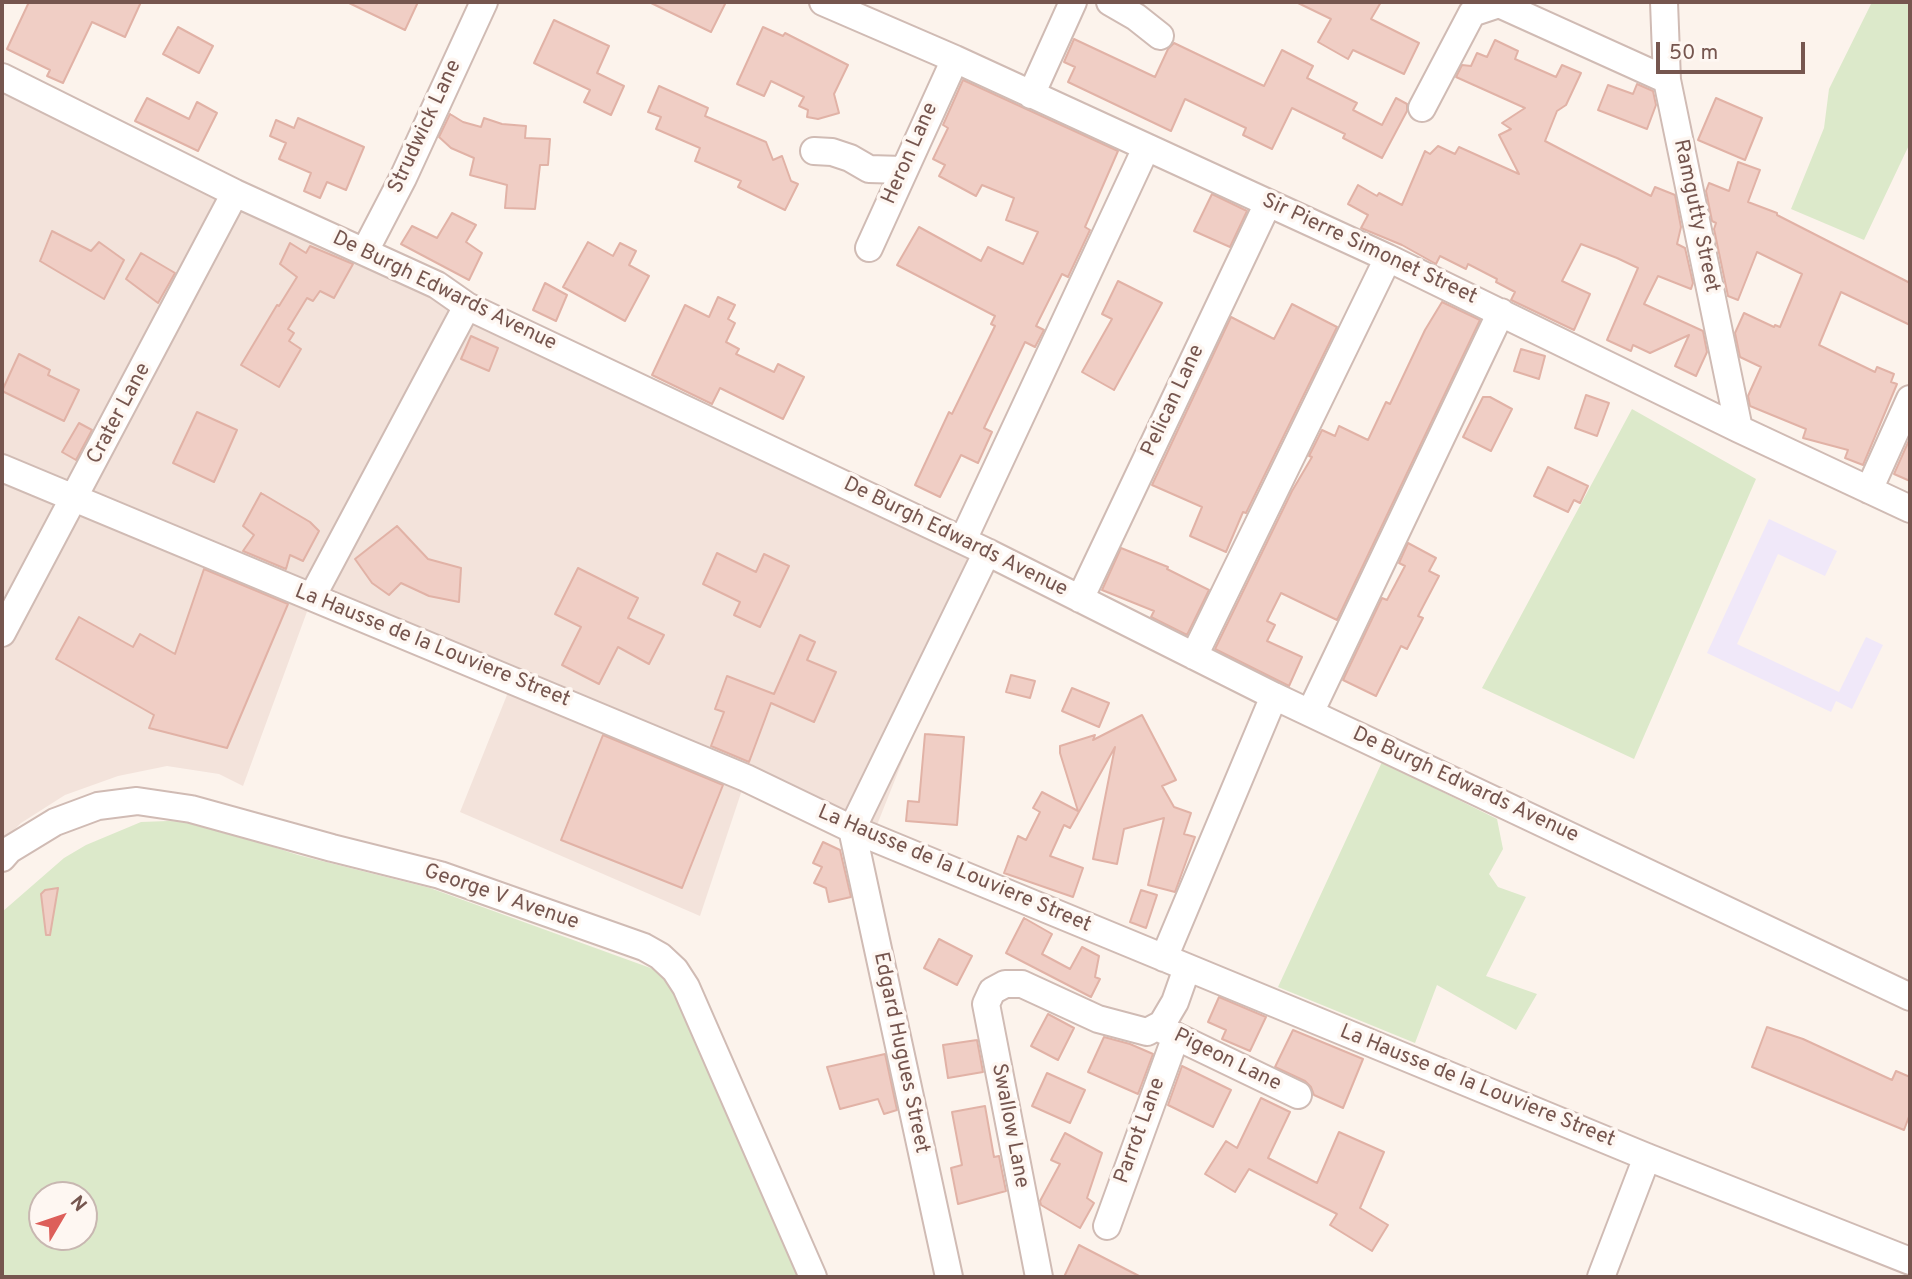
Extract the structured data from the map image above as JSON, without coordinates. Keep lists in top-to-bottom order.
{
  "streets": {
    "street": [
      "Strudwick Lane",
      "Heron Lane",
      "Ramgutty Street",
      "Sir Pierre Simonet Street",
      "De Burgh Edwards Avenue",
      "Pelican Lane",
      "Crater Lane",
      "La Hausse de la Louviere Street",
      "George V Avenue",
      "Edgard Hugues Street",
      "Pigeon Lane",
      "Swallow Lane",
      "Parrot Lane"
    ]
  },
  "crossings": [
    ["Strudwick Lane", "De Burgh Edwards Avenue"],
    ["Heron Lane", "Sir Pierre Simonet Street"],
    ["Ramgutty Street", "Sir Pierre Simonet Street"],
    ["Sir Pierre Simonet Street", "Pelican Lane"],
    ["De Burgh Edwards Avenue", "Pelican Lane"],
    ["De Burgh Edwards Avenue", "Crater Lane"],
    ["De Burgh Edwards Avenue", "Parrot Lane"],
    ["Crater Lane", "La Hausse de la Louviere Street"],
    ["La Hausse de la Louviere Street", "Edgard Hugues Street"],
    ["La Hausse de la Louviere Street", "Parrot Lane"],
    ["Pigeon Lane", "Swallow Lane"],
    ["Pigeon Lane", "Parrot Lane"]
  ],
  "scale_bar": "50 m",
  "north": "top right"
}
